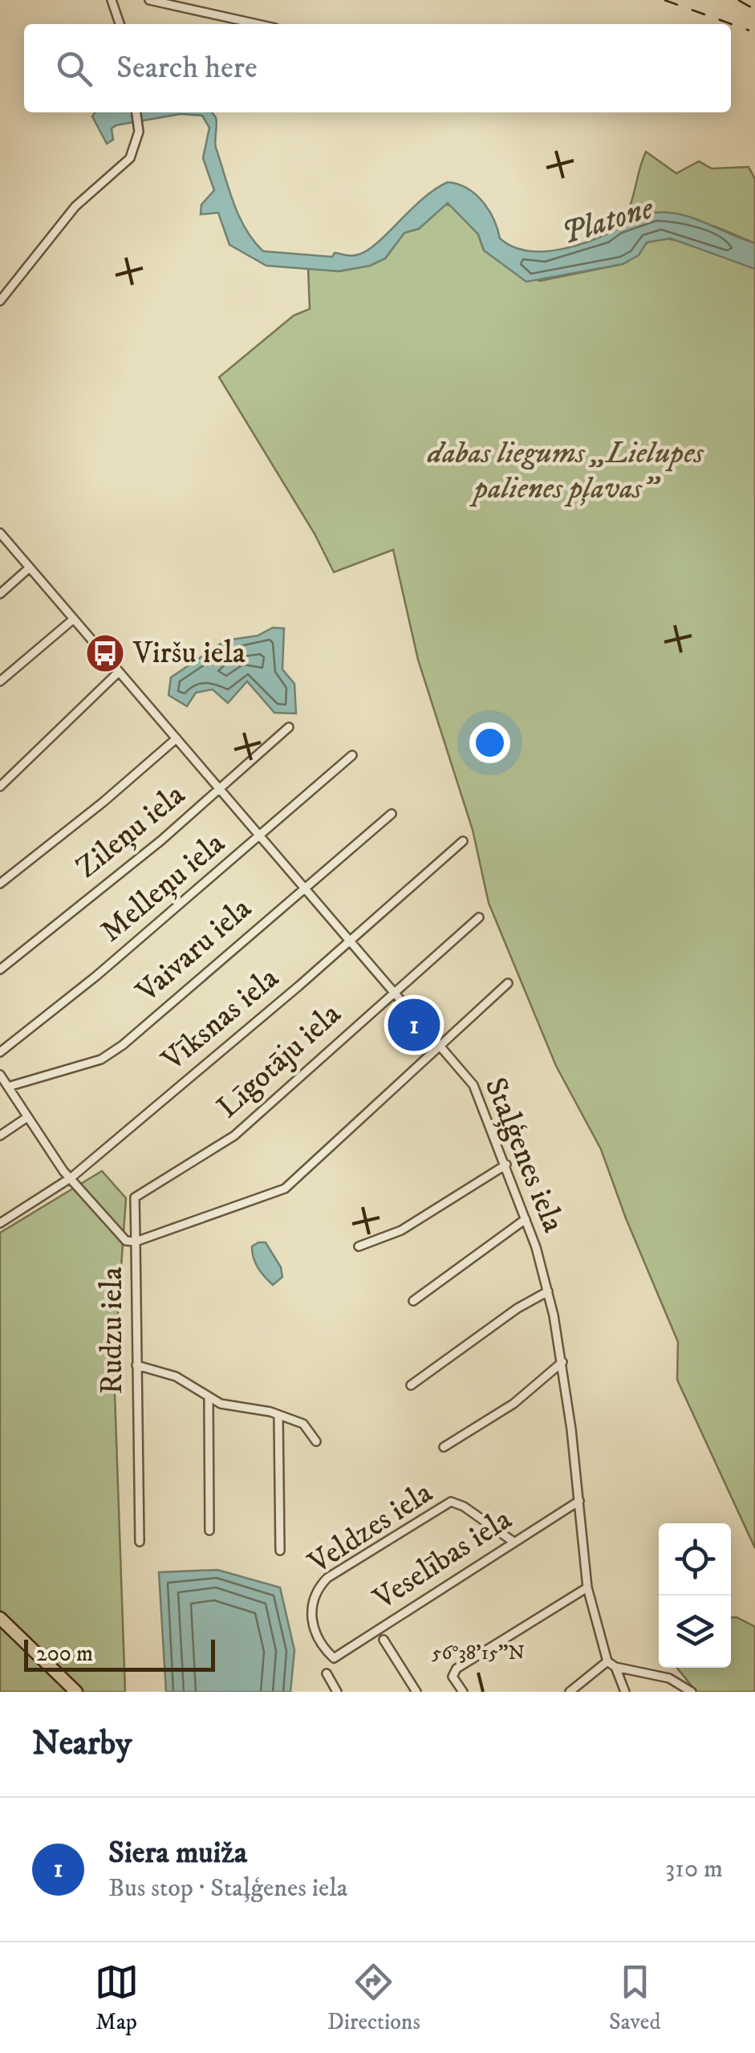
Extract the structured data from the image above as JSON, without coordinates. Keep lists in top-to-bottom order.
{
  "streets": {
    "street": [
      "Zileņu iela",
      "Melleņu iela",
      "Vaivaru iela",
      "Vīksnas iela",
      "Līgotāju iela",
      "Staļģenes iela",
      "Rudzu iela",
      "Veldzes iela",
      "Veselības iela"
    ]
  },
  "crossings": [
    ["Zileņu iela", "Staļģenes iela"],
    ["Melleņu iela", "Staļģenes iela"],
    ["Vaivaru iela", "Staļģenes iela"],
    ["Vaivaru iela", "Rudzu iela"],
    ["Vīksnas iela", "Staļģenes iela"],
    ["Vīksnas iela", "Rudzu iela"],
    ["Līgotāju iela", "Staļģenes iela"],
    ["Līgotāju iela", "Rudzu iela"],
    ["Staļģenes iela", "Veselības iela"],
    ["Veldzes iela", "Veselības iela"]
  ],
  "water": ["Platone"],
  "parks": ["dabas liegums „Lielupes palienes pļavas”"],
  "places": {
    "bus stop": ["Viršu iela"]
  },
  "scale_bar": "200 m",
  "page": {
    "search": "Search here",
    "pins": "1",
    "scale": "200 m",
    "heading": "Nearby",
    "list": [
      {
        "mark": "1",
        "name": "Siera muiža",
        "note": "Bus stop · Staļģenes iela",
        "value": "310 m"
      }
    ],
    "nav": ["Map", "Directions", "Saved"]
  },
  "coordinates": ["56°38'15\"N"]
}
